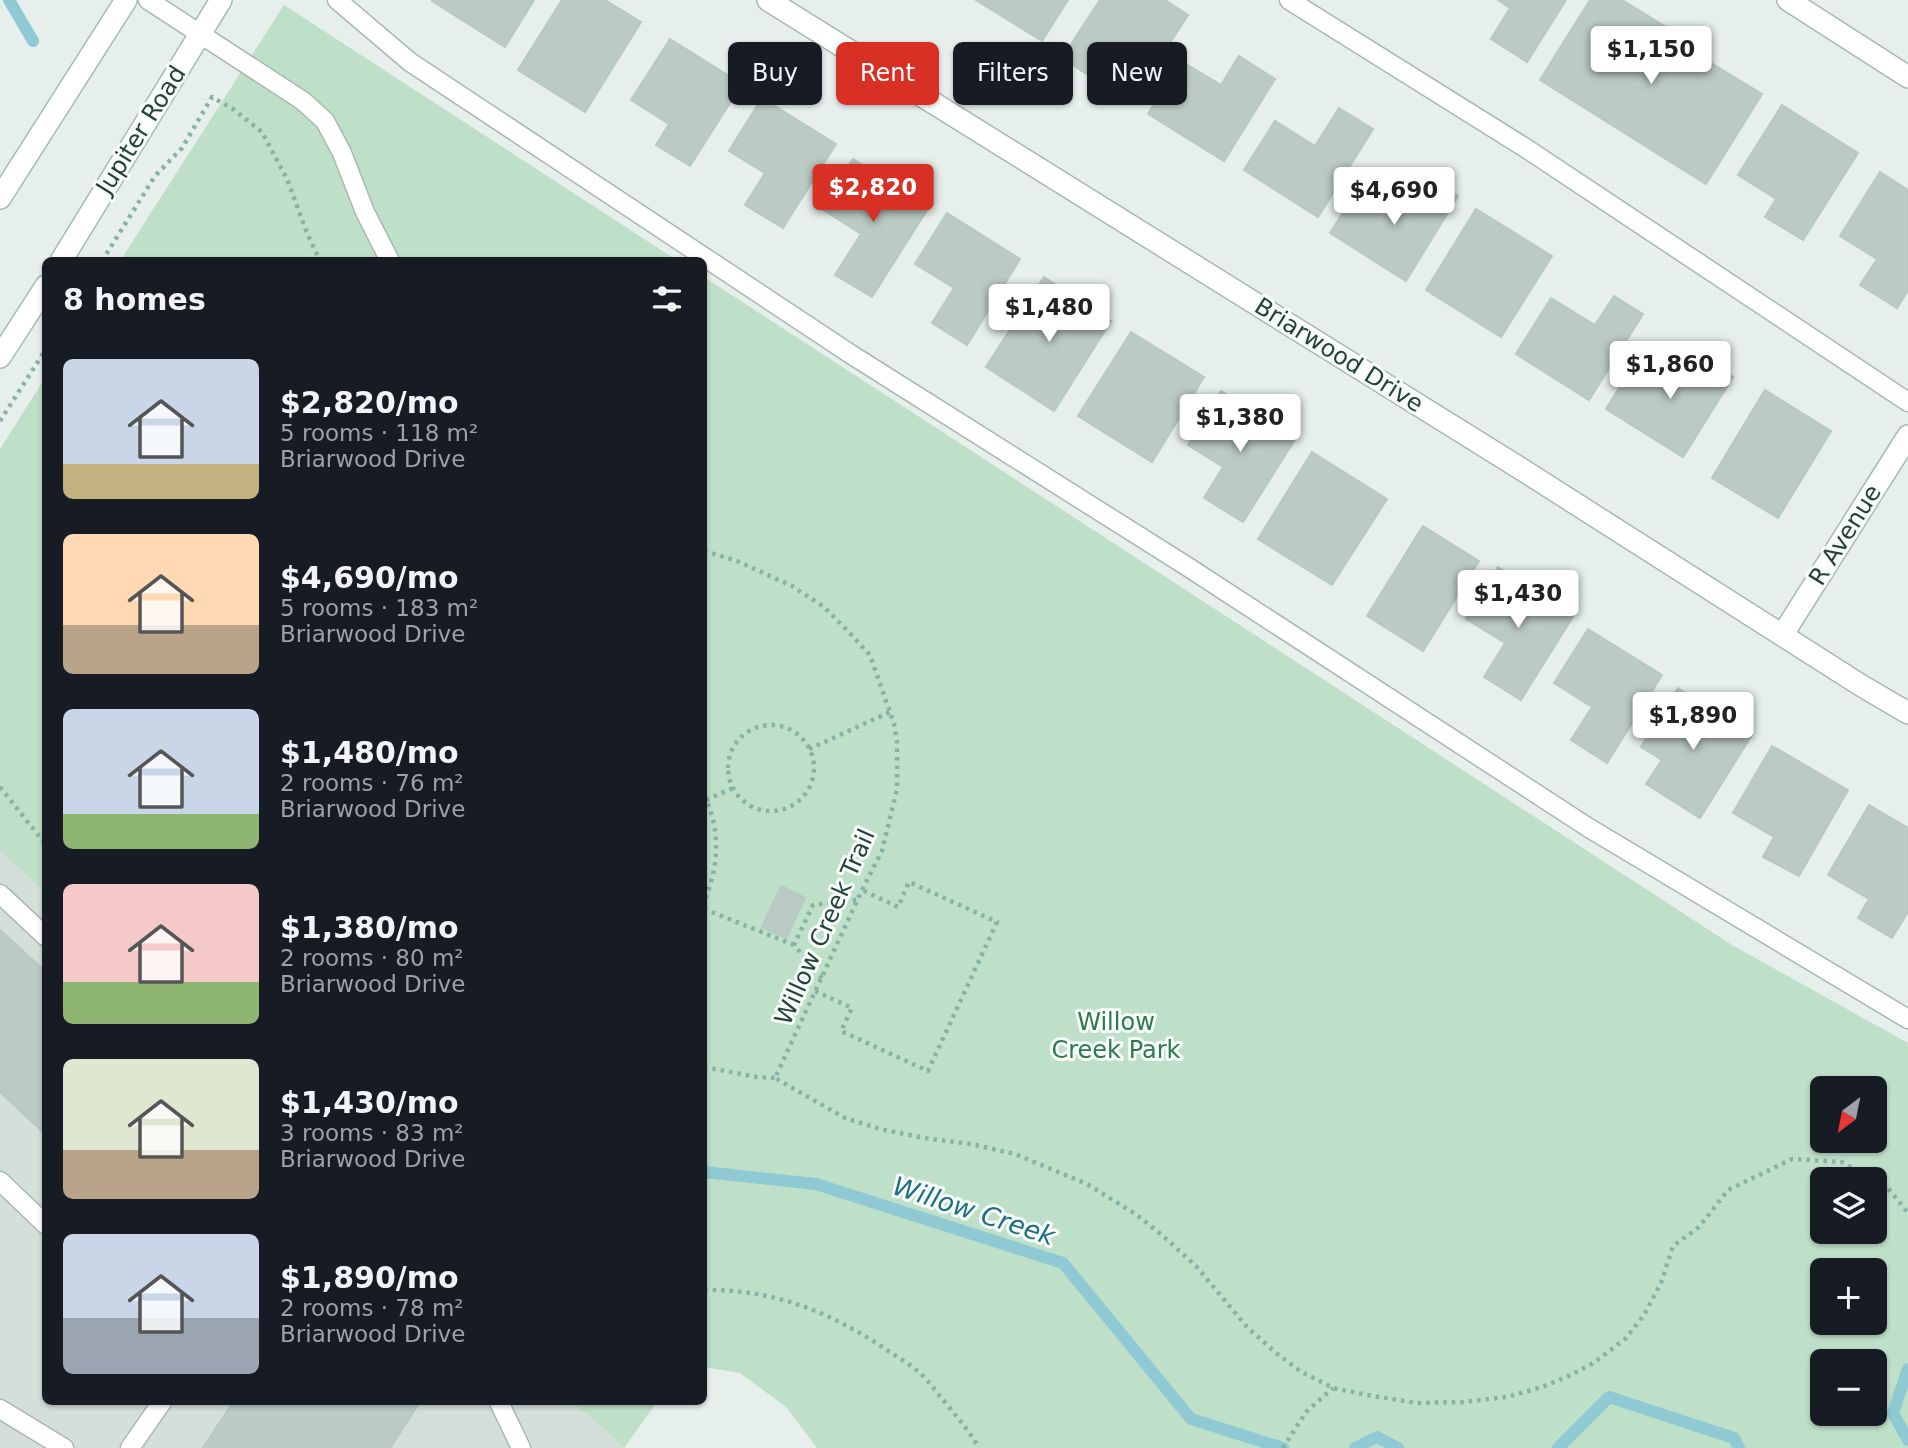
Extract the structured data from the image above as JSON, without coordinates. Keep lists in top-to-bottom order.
{
  "streets": {
    "street": ["Jupiter Road", "Briarwood Drive", "R Avenue"],
    "path": ["Willow Creek Trail"]
  },
  "crossings": [
    ["Briarwood Drive", "R Avenue"]
  ],
  "water": ["Willow Creek"],
  "parks": ["Willow Creek Park"],
  "north": "bottom left",
  "page": {
    "price": [
      "$1,150",
      "$2,820",
      "$4,690",
      "$1,480",
      "$1,860",
      "$1,380",
      "$1,430",
      "$1,890"
    ],
    "chip": [
      "Buy",
      "Rent",
      "Filters",
      "New"
    ],
    "heading": "8 homes",
    "list": [
      {
        "name": "$2,820/mo",
        "note": "5 rooms · 118 m² · Briarwood Drive"
      },
      {
        "name": "$4,690/mo",
        "note": "5 rooms · 183 m² · Briarwood Drive"
      },
      {
        "name": "$1,480/mo",
        "note": "2 rooms · 76 m² · Briarwood Drive"
      },
      {
        "name": "$1,380/mo",
        "note": "2 rooms · 80 m² · Briarwood Drive"
      },
      {
        "name": "$1,430/mo",
        "note": "3 rooms · 83 m² · Briarwood Drive"
      },
      {
        "name": "$1,890/mo",
        "note": "2 rooms · 78 m² · Briarwood Drive"
      }
    ],
    "map_buttons": ["+", "−"]
  }
}
